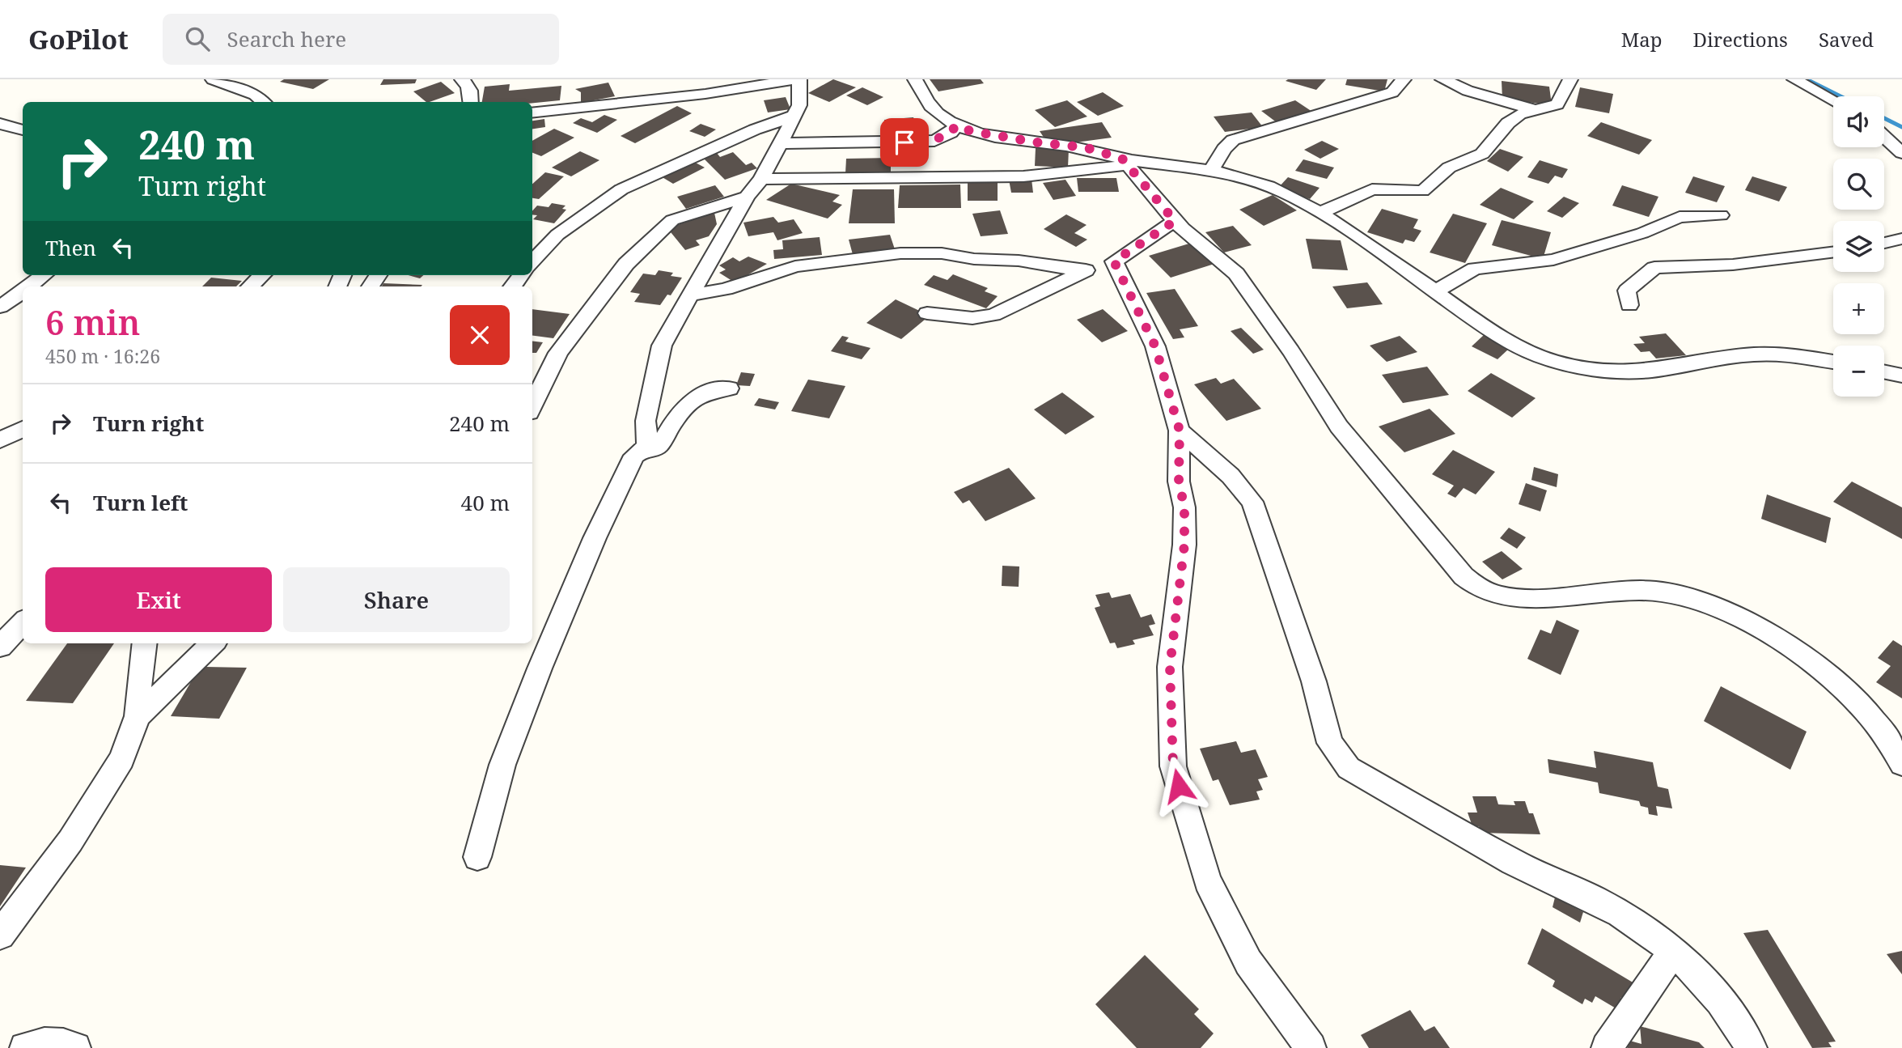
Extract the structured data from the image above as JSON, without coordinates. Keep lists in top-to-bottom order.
{
  "page": {
    "header": "GoPilot",
    "search": "Search here",
    "nav": ["Map", "Directions", "Saved"],
    "map_buttons": ["+", "−"],
    "turn": ["240 m", "Turn right"],
    "then": "Then",
    "heading": ["6 min", "450 m · 16:26"],
    "list": [
      {
        "name": "Turn right",
        "value": "240 m"
      },
      {
        "name": "Turn left",
        "value": "40 m"
      }
    ],
    "buttons": ["Exit", "Share"]
  }
}
